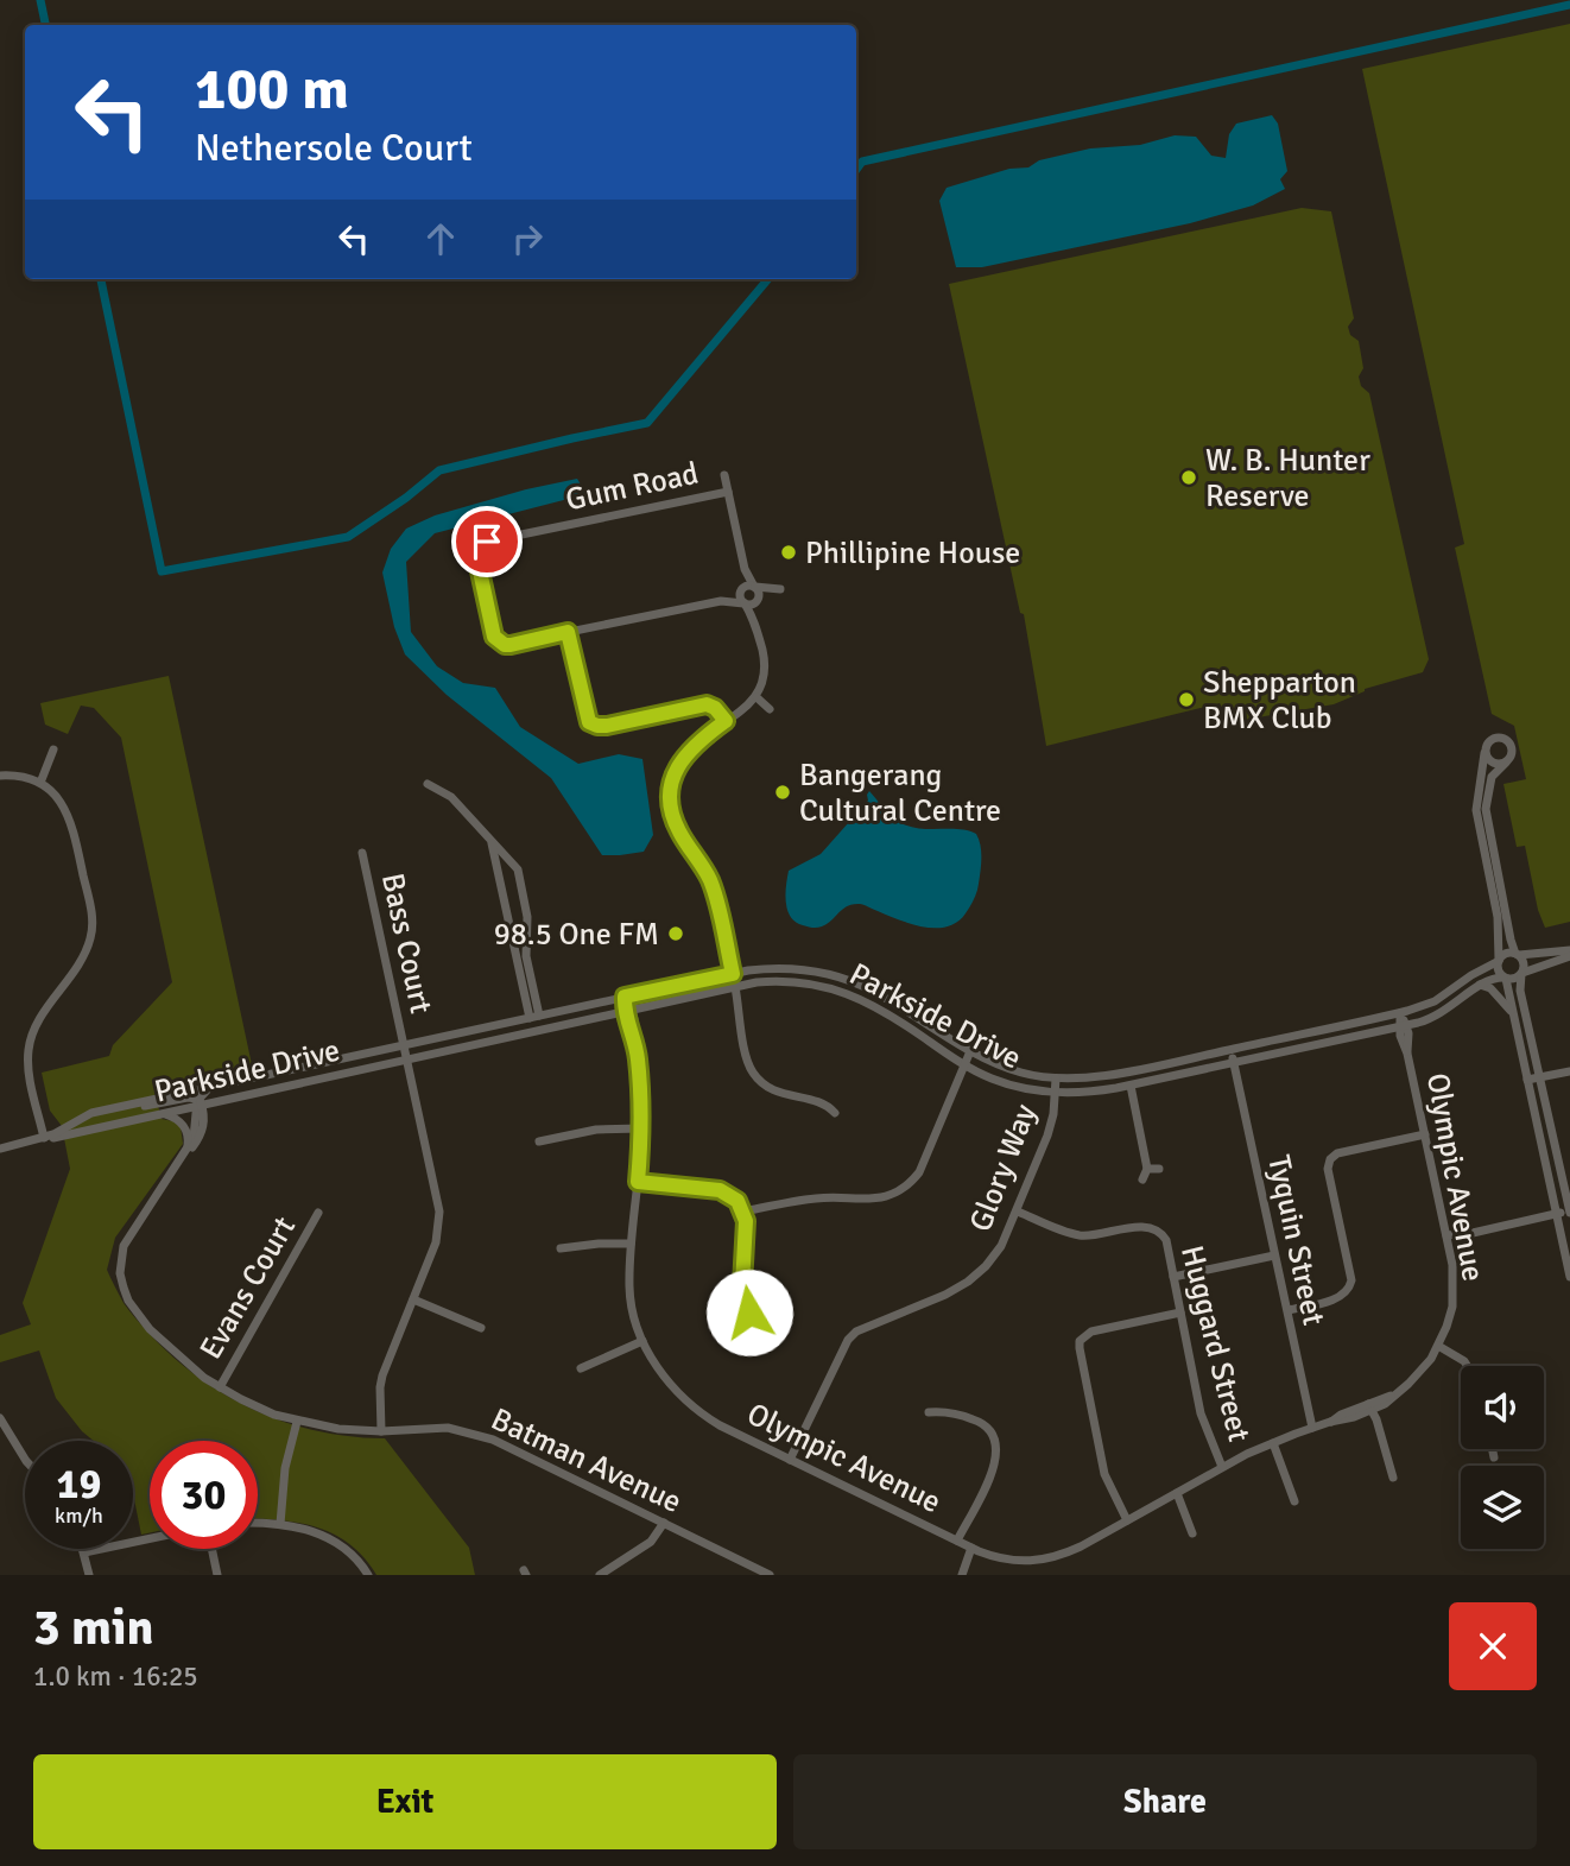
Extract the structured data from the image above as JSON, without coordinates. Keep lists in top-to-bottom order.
{
  "streets": {
    "street": [
      "Gum Road",
      "Bass Court",
      "Parkside Drive",
      "Glory Way",
      "Olympic Avenue",
      "Tyquin Street",
      "Evans Court",
      "Huggard Street",
      "Batman Avenue"
    ]
  },
  "crossings": [
    ["Bass Court", "Parkside Drive"],
    ["Bass Court", "Batman Avenue"],
    ["Parkside Drive", "Glory Way"],
    ["Parkside Drive", "Olympic Avenue"],
    ["Parkside Drive", "Tyquin Street"],
    ["Parkside Drive", "Batman Avenue"],
    ["Glory Way", "Olympic Avenue"],
    ["Glory Way", "Huggard Street"],
    ["Olympic Avenue", "Tyquin Street"],
    ["Olympic Avenue", "Huggard Street"],
    ["Evans Court", "Batman Avenue"]
  ],
  "places": [
    "W. B. Hunter Reserve",
    "Phillipine House",
    "Shepparton BMX Club",
    "Bangerang Cultural Centre",
    "98.5 One FM"
  ],
  "page": {
    "turn": ["100 m", "Nethersole Court"],
    "speed": "19 km/h",
    "limit": "30",
    "heading": ["3 min", "1.0 km · 16:25"],
    "buttons": ["Exit", "Share"]
  }
}
